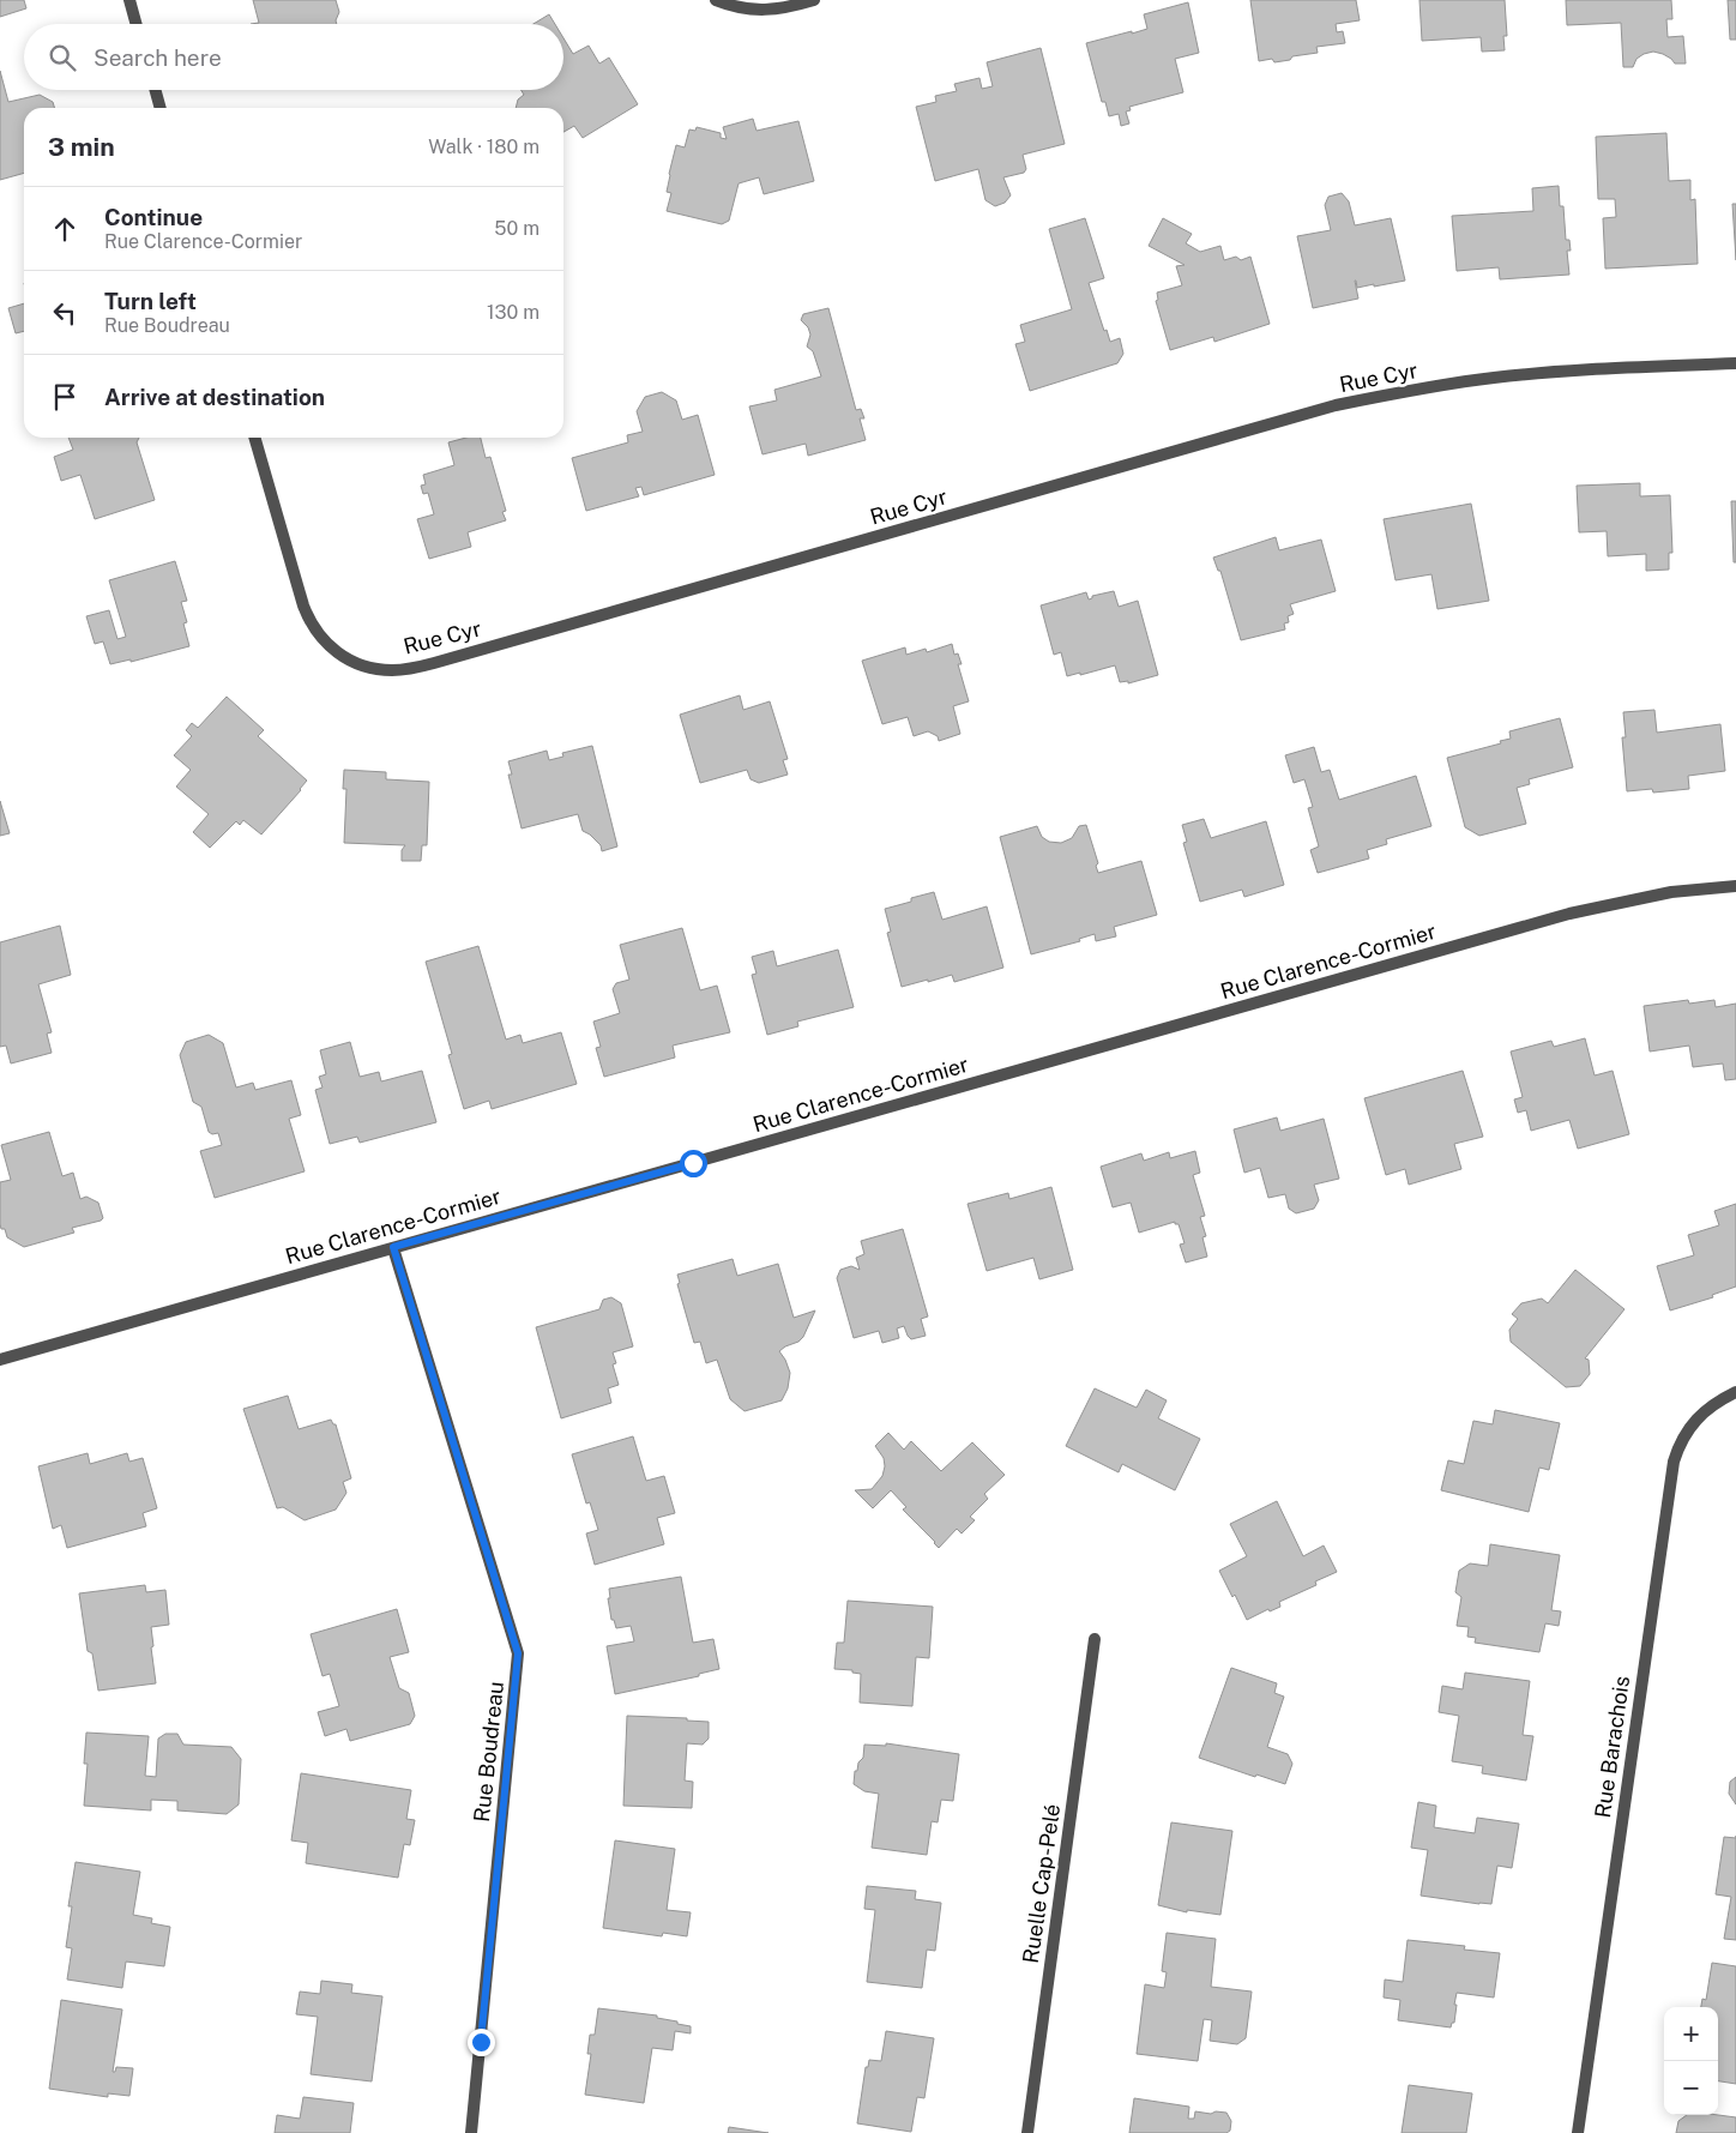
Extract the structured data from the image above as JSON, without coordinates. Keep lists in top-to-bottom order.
{
  "streets": {
    "street": [
      "Rue Cyr",
      "Rue Clarence-Cormier",
      "Rue Barachois",
      "Rue Boudreau",
      "Ruelle Cap-Pelé"
    ]
  },
  "crossings": [
    ["Rue Clarence-Cormier", "Rue Boudreau"]
  ],
  "page": {
    "search": "Search here",
    "heading": ["3 min", "Walk · 180 m"],
    "list": [
      ["Continue", "Rue Clarence-Cormier", "50 m"],
      ["Turn left", "Rue Boudreau", "130 m"],
      "Arrive at destination"
    ],
    "map_buttons": ["+", "−"]
  }
}
